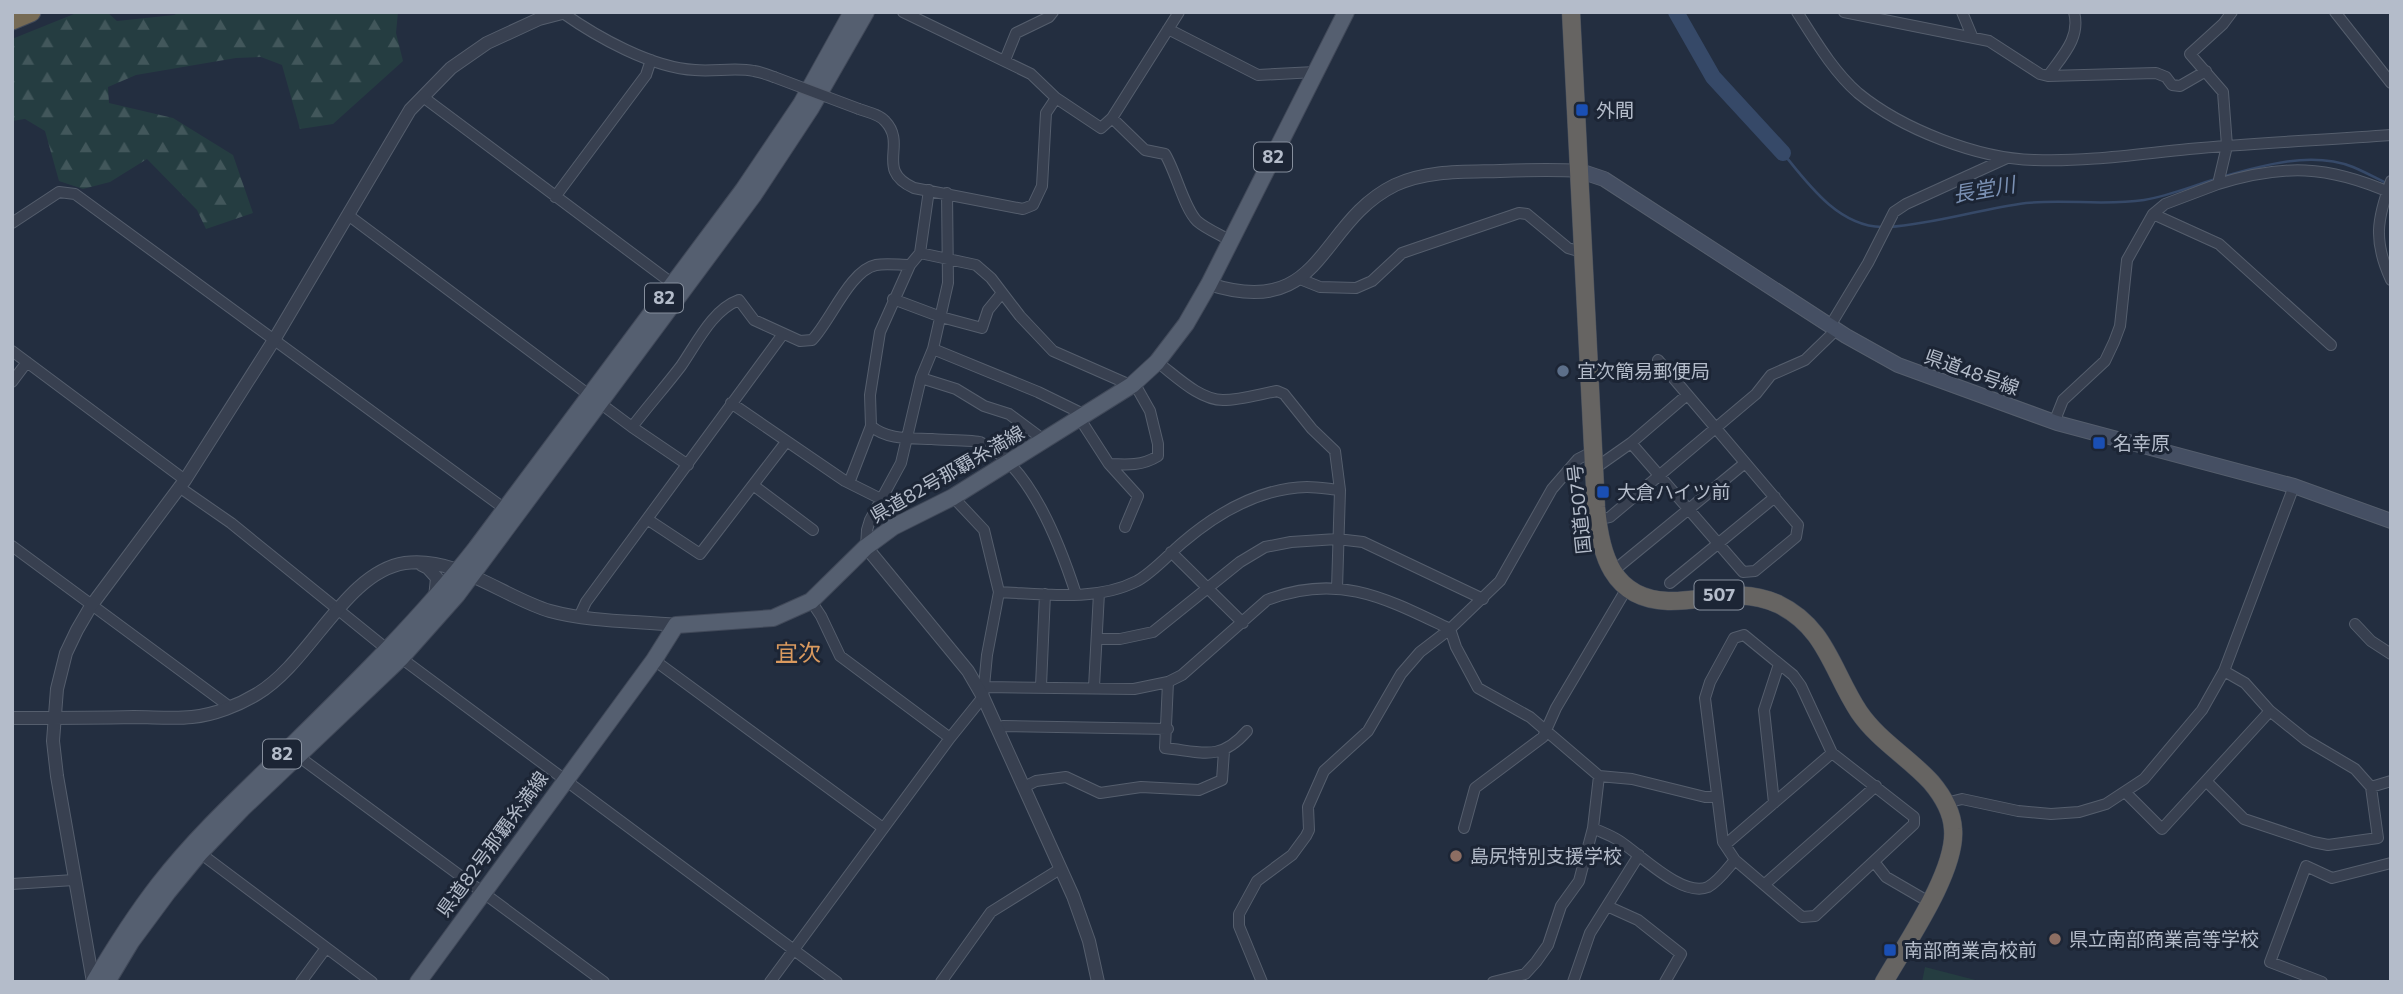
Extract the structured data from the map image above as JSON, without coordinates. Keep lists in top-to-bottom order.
{
  "streets": {
    "highway": ["国道507号", "507"],
    "main road": ["82", "県道48号線", "県道82号那覇糸満線"]
  },
  "crossings": [
    ["県道48号線", "国道507号"]
  ],
  "districts": ["宜次"],
  "water": ["長堂川"],
  "places": {
    "transit": [
      "外間",
      "名幸原",
      "大倉ハイツ前",
      "南部商業高校前"
    ],
    "other": ["宜次簡易郵便局", "島尻特別支援学校", "県立南部商業高等学校"]
  }
}
